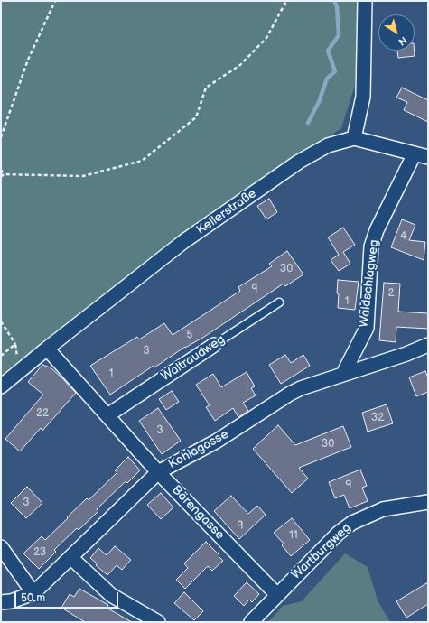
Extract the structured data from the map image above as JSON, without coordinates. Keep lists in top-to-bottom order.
{
  "streets": {
    "street": [
      "Kellerstraße",
      "Waldschlagweg",
      "Waltraudweg",
      "Kohlagasse",
      "Bärengasse",
      "Wartburgweg"
    ]
  },
  "crossings": [
    ["Kellerstraße", "Bärengasse"],
    ["Waldschlagweg", "Kohlagasse"],
    ["Waltraudweg", "Bärengasse"],
    ["Kohlagasse", "Bärengasse"],
    ["Bärengasse", "Wartburgweg"]
  ],
  "house_numbers": [
    "4",
    "30",
    "9",
    "2",
    "1",
    "5",
    "3",
    "1",
    "22",
    "32",
    "3",
    "30",
    "9",
    "3",
    "9",
    "11",
    "23"
  ],
  "scale_bar": "50 m",
  "north": "bottom right"
}
